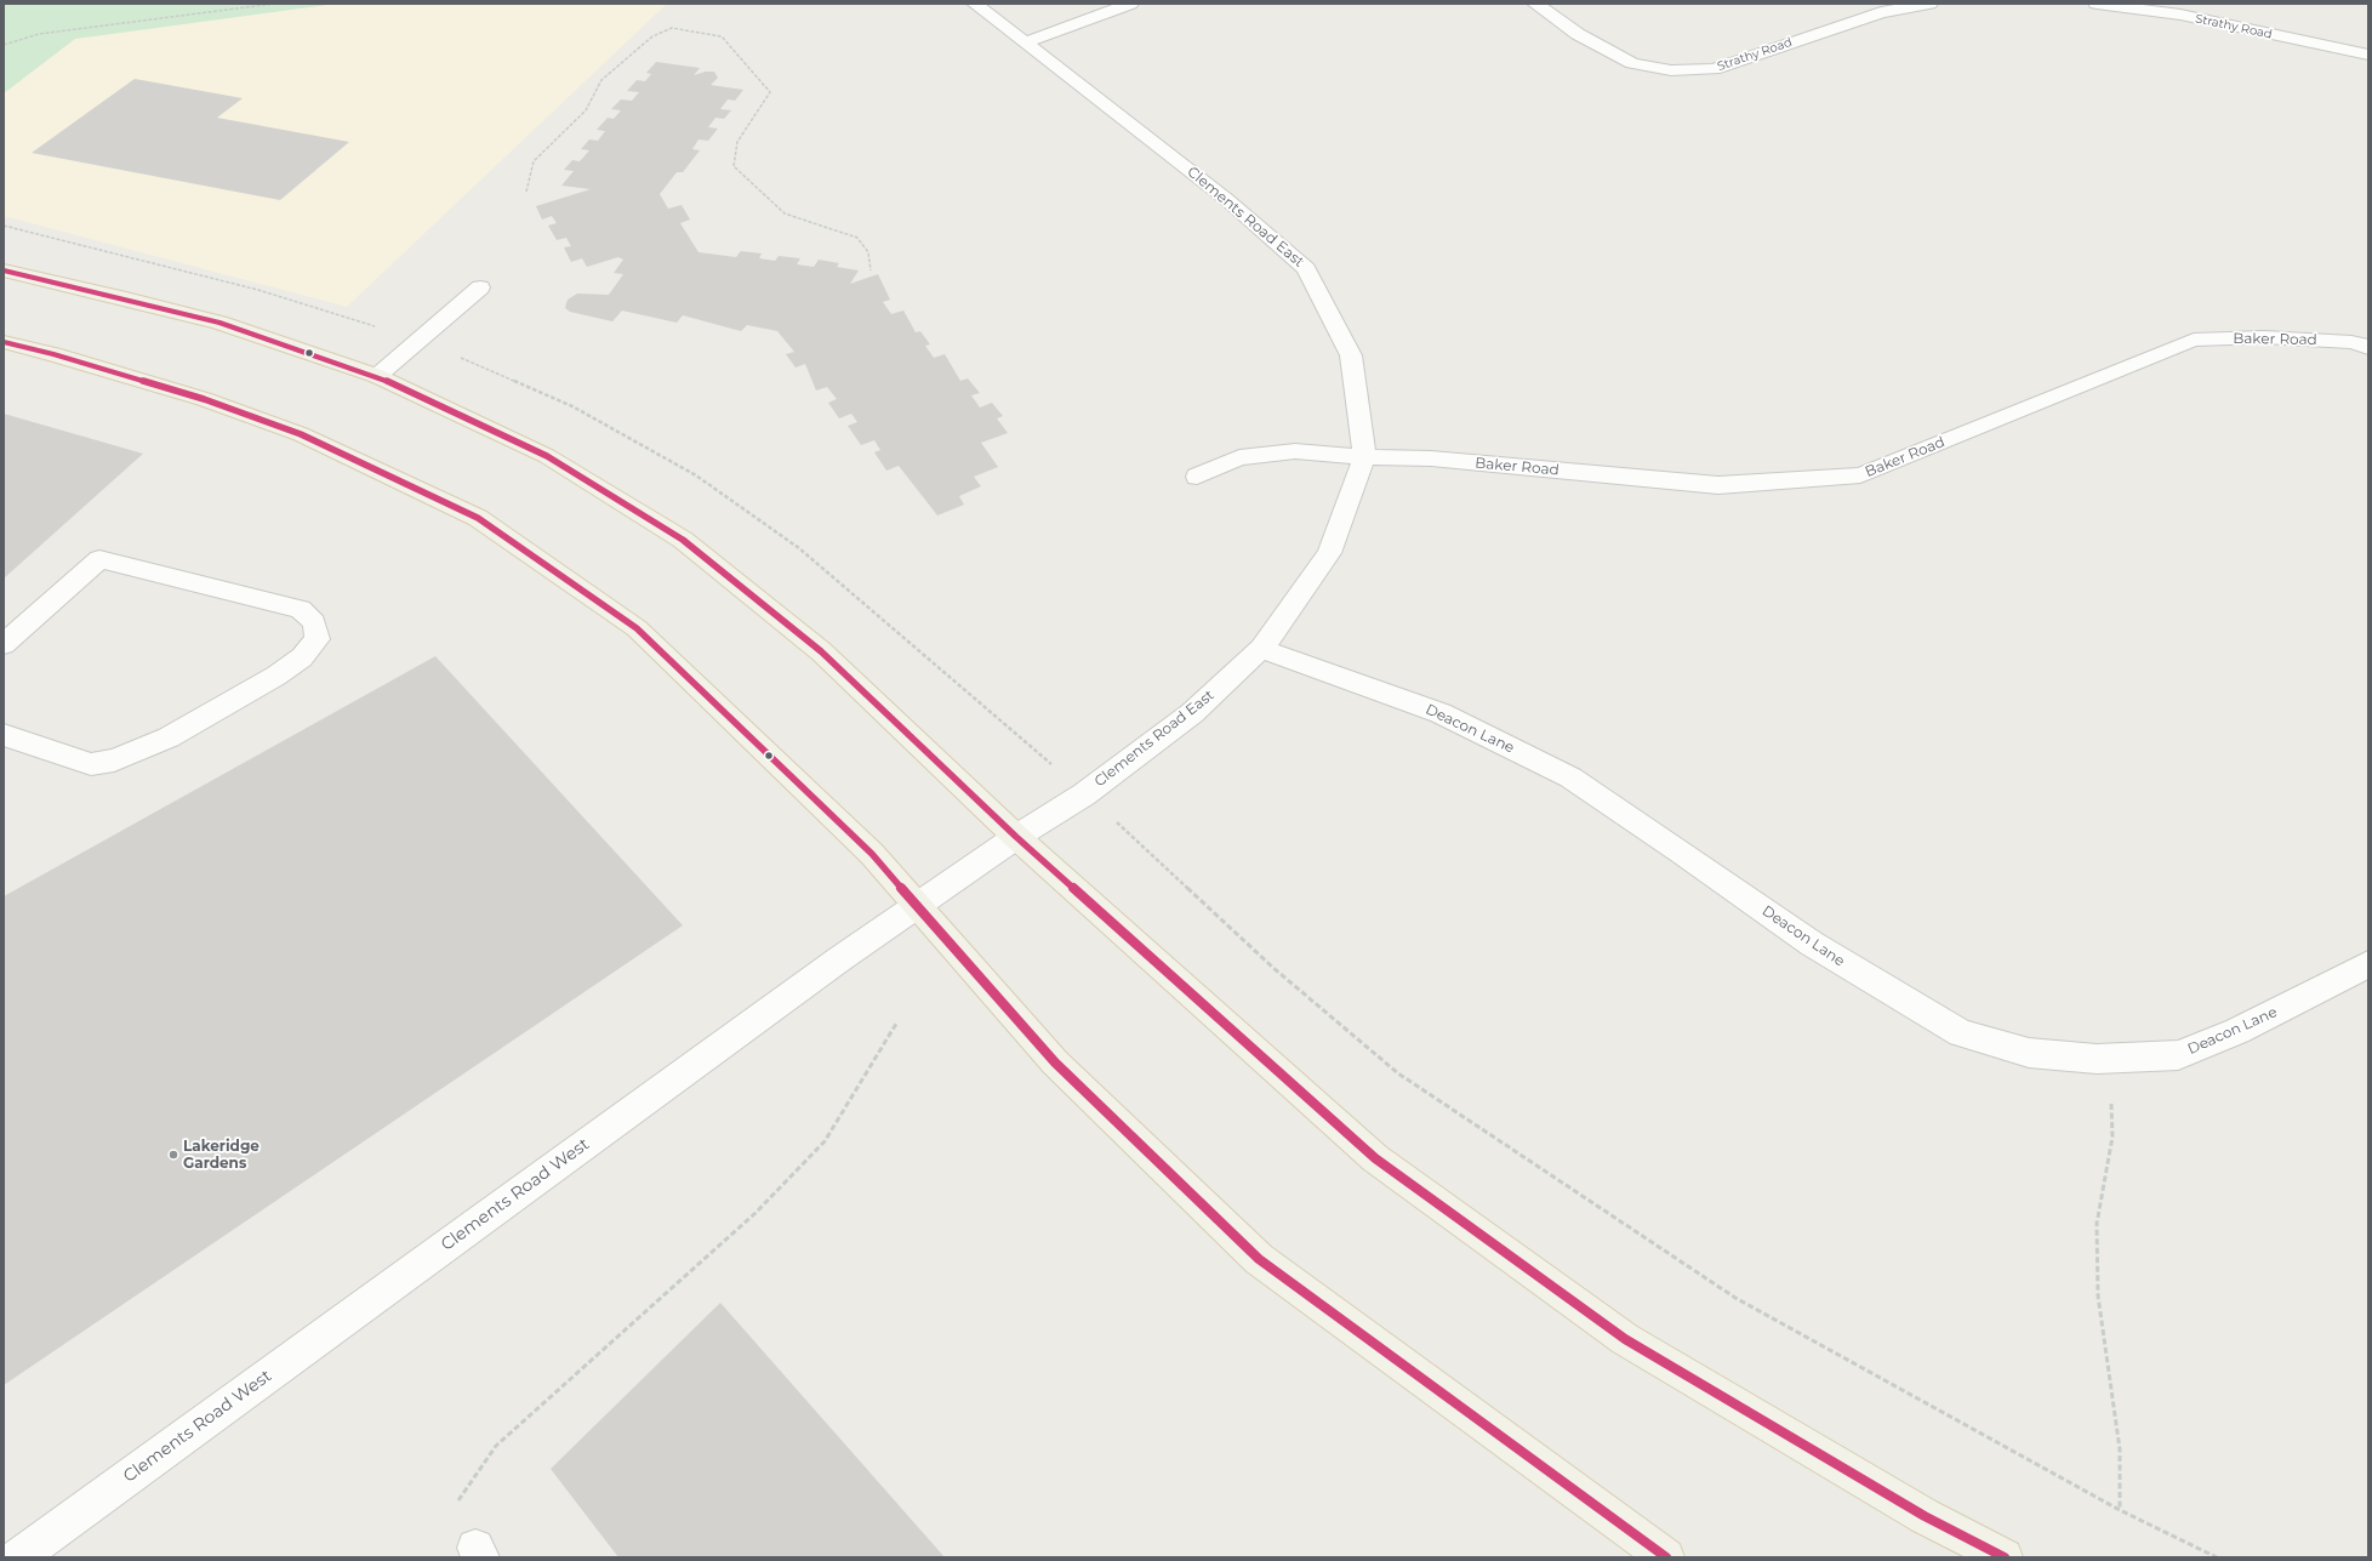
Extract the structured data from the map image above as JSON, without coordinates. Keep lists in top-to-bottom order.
{
  "streets": {
    "street": [
      "Strathy Road",
      "Clements Road East",
      "Baker Road",
      "Deacon Lane",
      "Clements Road West"
    ]
  },
  "crossings": [
    ["Clements Road East", "Baker Road"],
    ["Clements Road East", "Deacon Lane"],
    ["Clements Road East", "Clements Road West"]
  ],
  "places": ["Lakeridge Gardens"]
}
